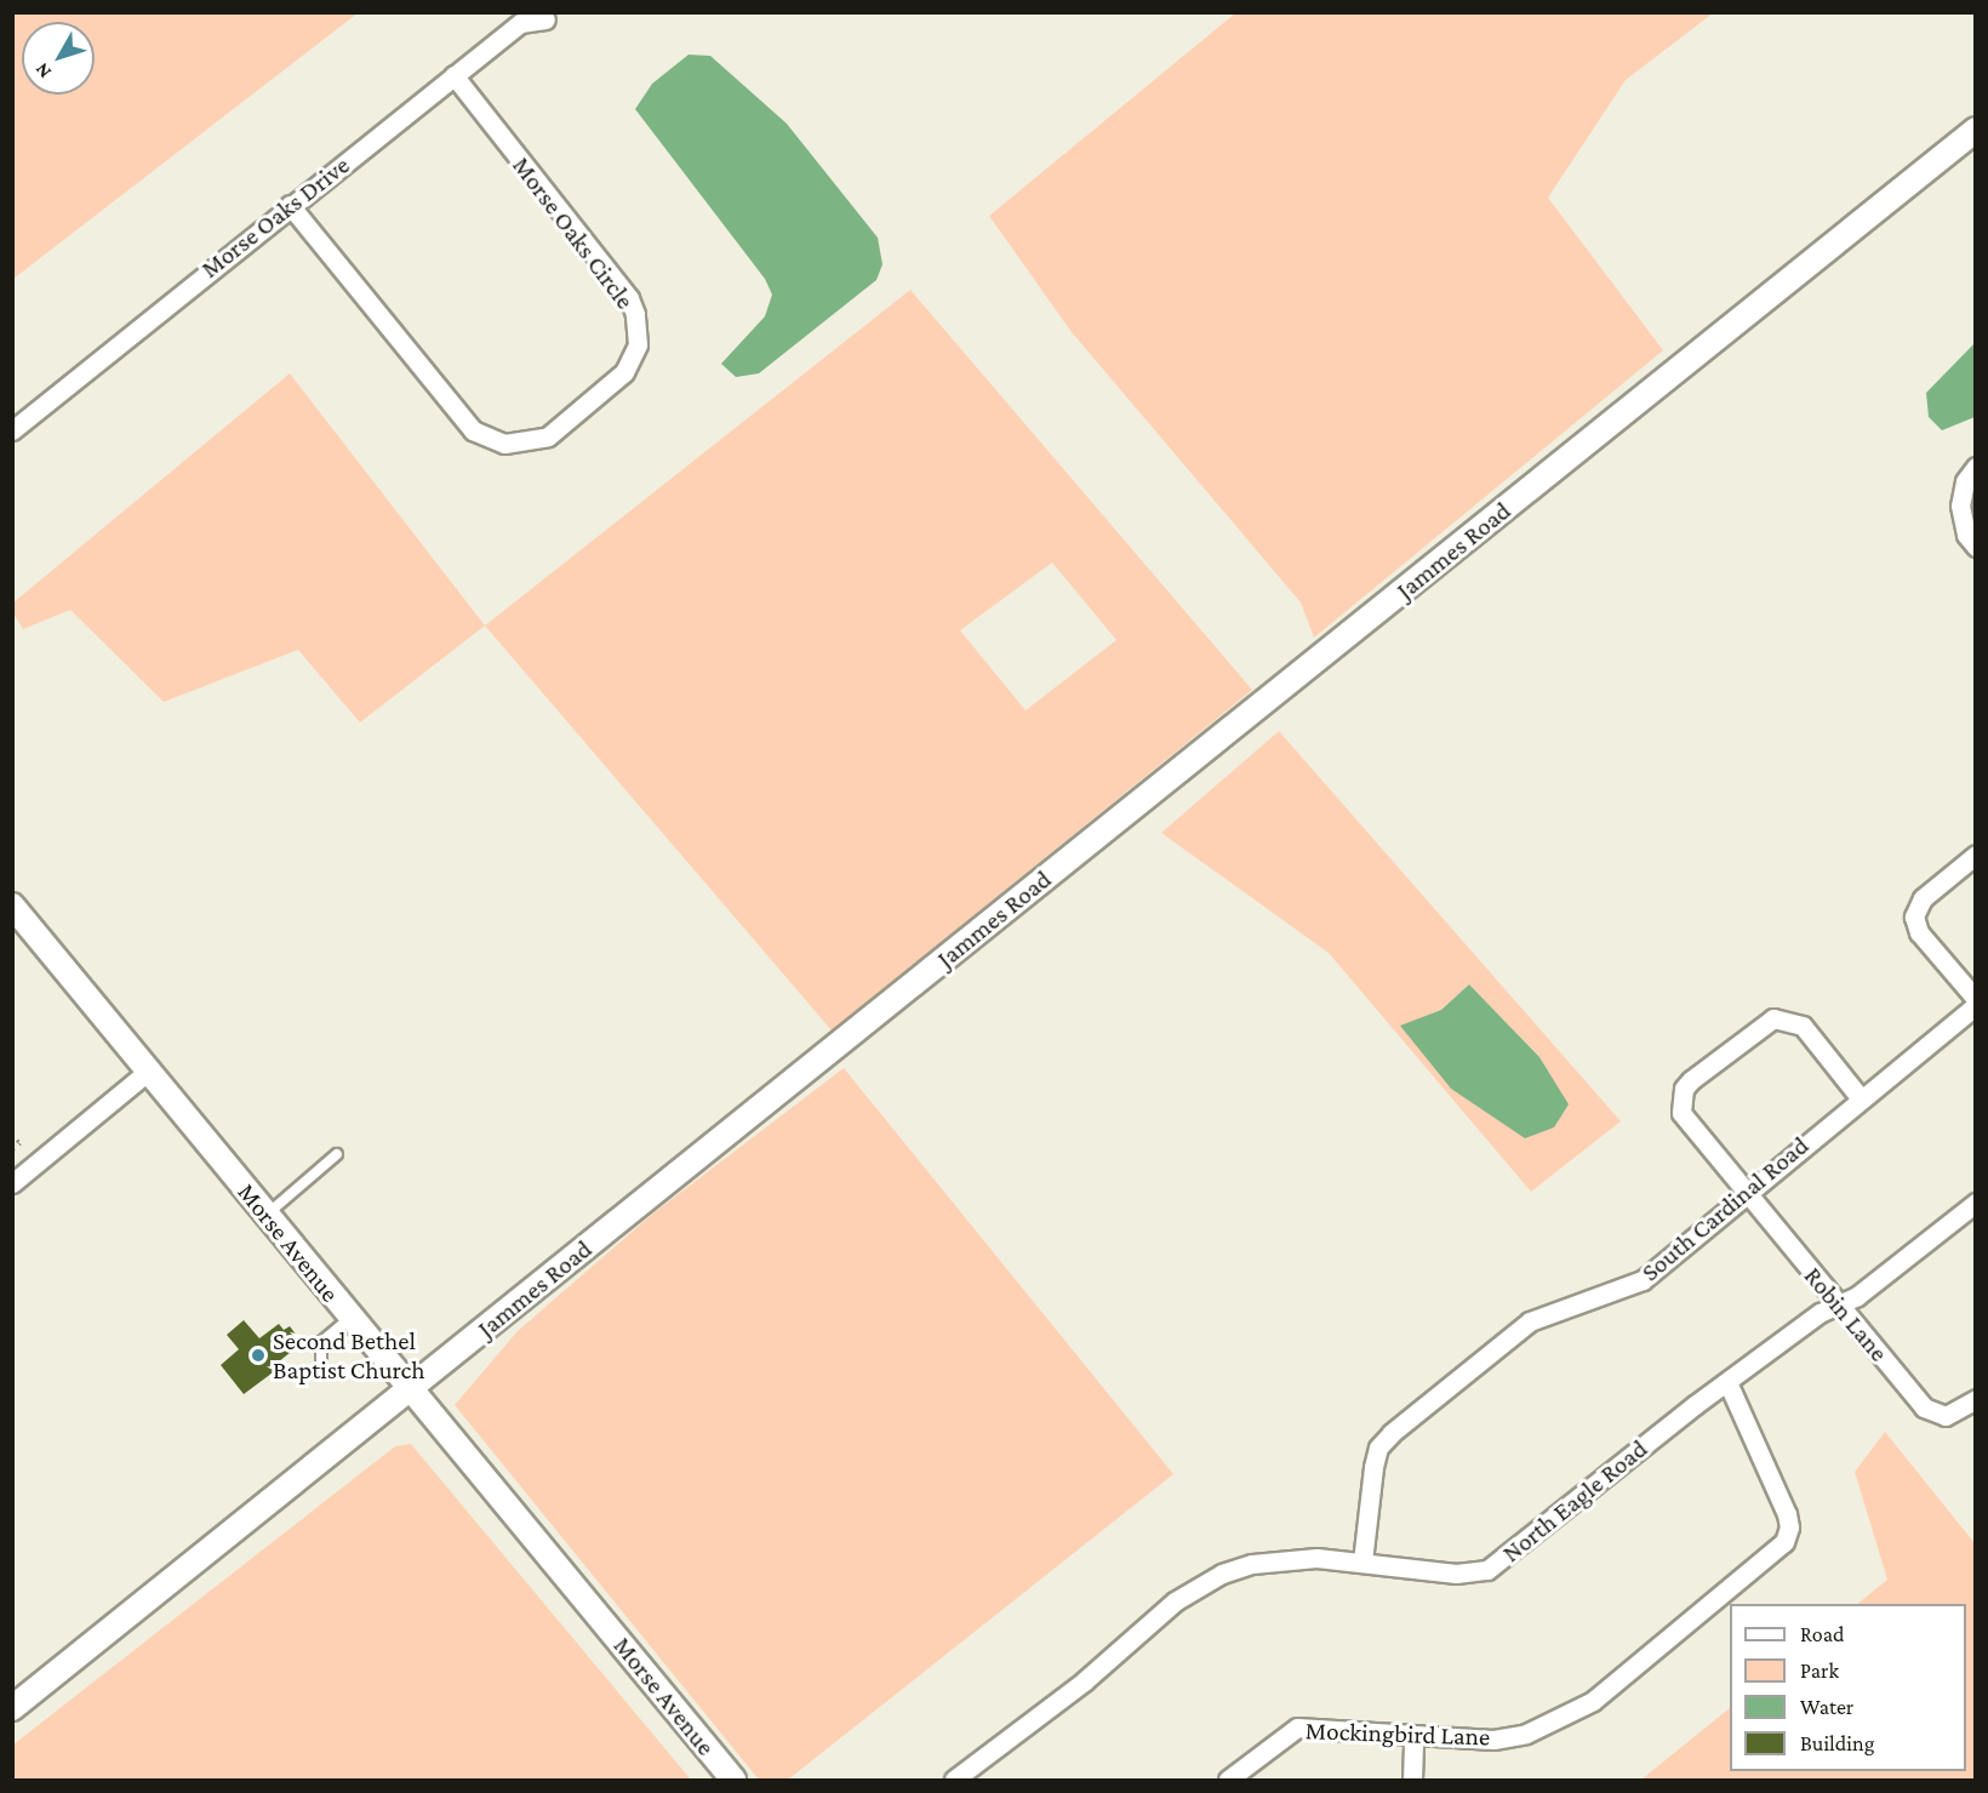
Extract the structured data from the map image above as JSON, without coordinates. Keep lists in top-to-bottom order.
{
  "streets": {
    "street": [
      "Morse Oaks Drive",
      "Morse Oaks Circle",
      "Jammes Road",
      "South Cardinal Road",
      "Morse Avenue",
      "Robin Lane",
      "North Eagle Road",
      "Mockingbird Lane"
    ]
  },
  "crossings": [
    ["Morse Oaks Drive", "Morse Oaks Circle"],
    ["Jammes Road", "Morse Avenue"],
    ["South Cardinal Road", "Robin Lane"],
    ["South Cardinal Road", "North Eagle Road"],
    ["Robin Lane", "North Eagle Road"],
    ["North Eagle Road", "Mockingbird Lane"]
  ],
  "places": ["Second Bethel Baptist Church"],
  "legend": [
    "Road",
    "Park",
    "Water",
    "Building"
  ],
  "north": "bottom left"
}
